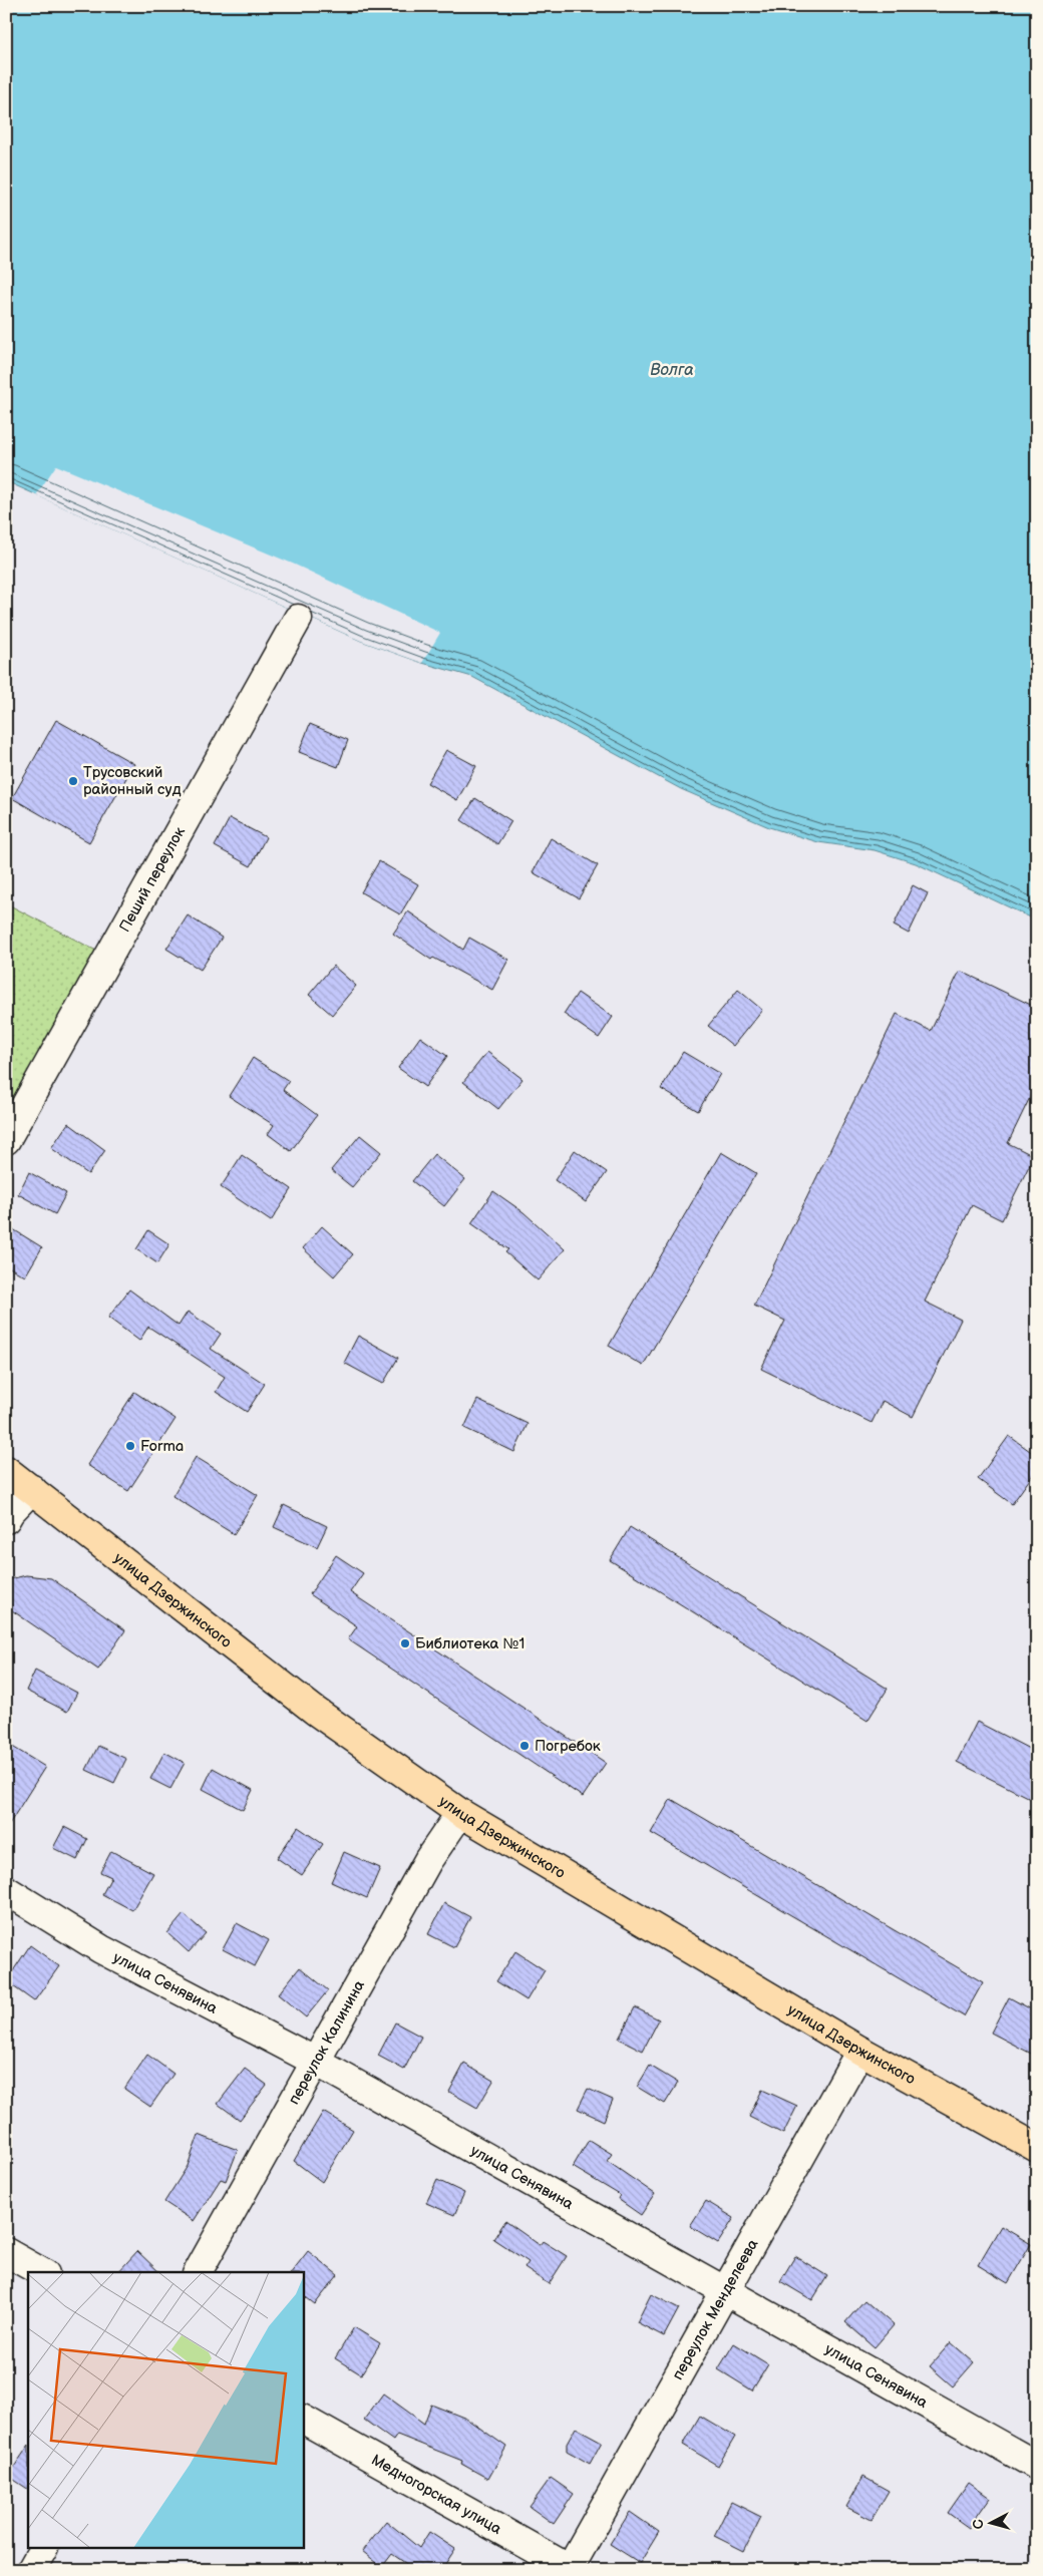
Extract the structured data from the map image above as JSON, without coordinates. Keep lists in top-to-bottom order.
{
  "streets": {
    "main road": ["улица Дзержинского"],
    "street": [
      "Пеший переулок",
      "улица Сенявина",
      "переулок Калинина",
      "переулок Менделеева",
      "Медногорская улица"
    ]
  },
  "crossings": [
    ["улица Дзержинского", "переулок Калинина"],
    ["улица Дзержинского", "переулок Менделеева"],
    ["улица Сенявина", "переулок Калинина"],
    ["улица Сенявина", "переулок Менделеева"],
    ["переулок Менделеева", "Медногорская улица"]
  ],
  "water": ["Волга"],
  "places": [
    "Трусовский районный суд",
    "Forma",
    "Библиотека №1",
    "Погребок"
  ],
  "north": "left"
}
